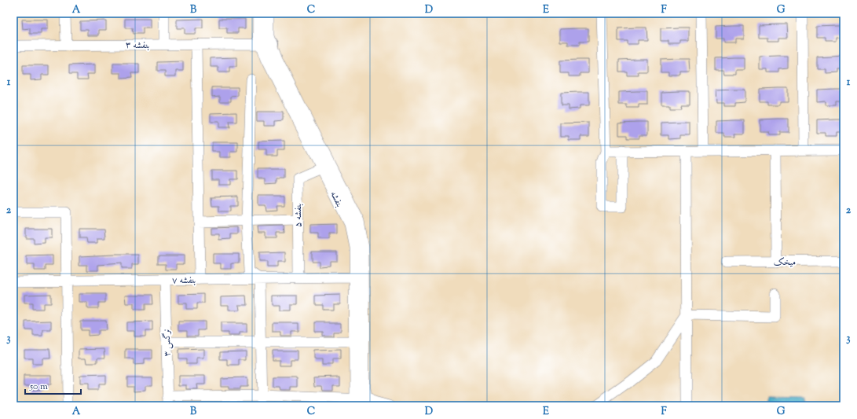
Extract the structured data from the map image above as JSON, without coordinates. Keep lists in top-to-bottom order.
{
  "streets": {
    "street": [
      "بنفشه ۳",
      "بنفشه",
      "بنفشه ۵",
      "میخک",
      "بنفشه ۷",
      "نرگس ۳"
    ]
  },
  "crossings": [
    ["بنفشه ۳", "بنفشه"],
    ["بنفشه", "بنفشه ۵"],
    ["بنفشه", "بنفشه ۷"],
    ["بنفشه ۵", "بنفشه ۷"],
    ["بنفشه ۷", "نرگس ۳"]
  ],
  "scale_bar": "50 m",
  "grid": {
    "columns": [
      "A",
      "B",
      "C",
      "D",
      "E",
      "F",
      "G"
    ],
    "rows": ["1", "2", "3"]
  }
}
